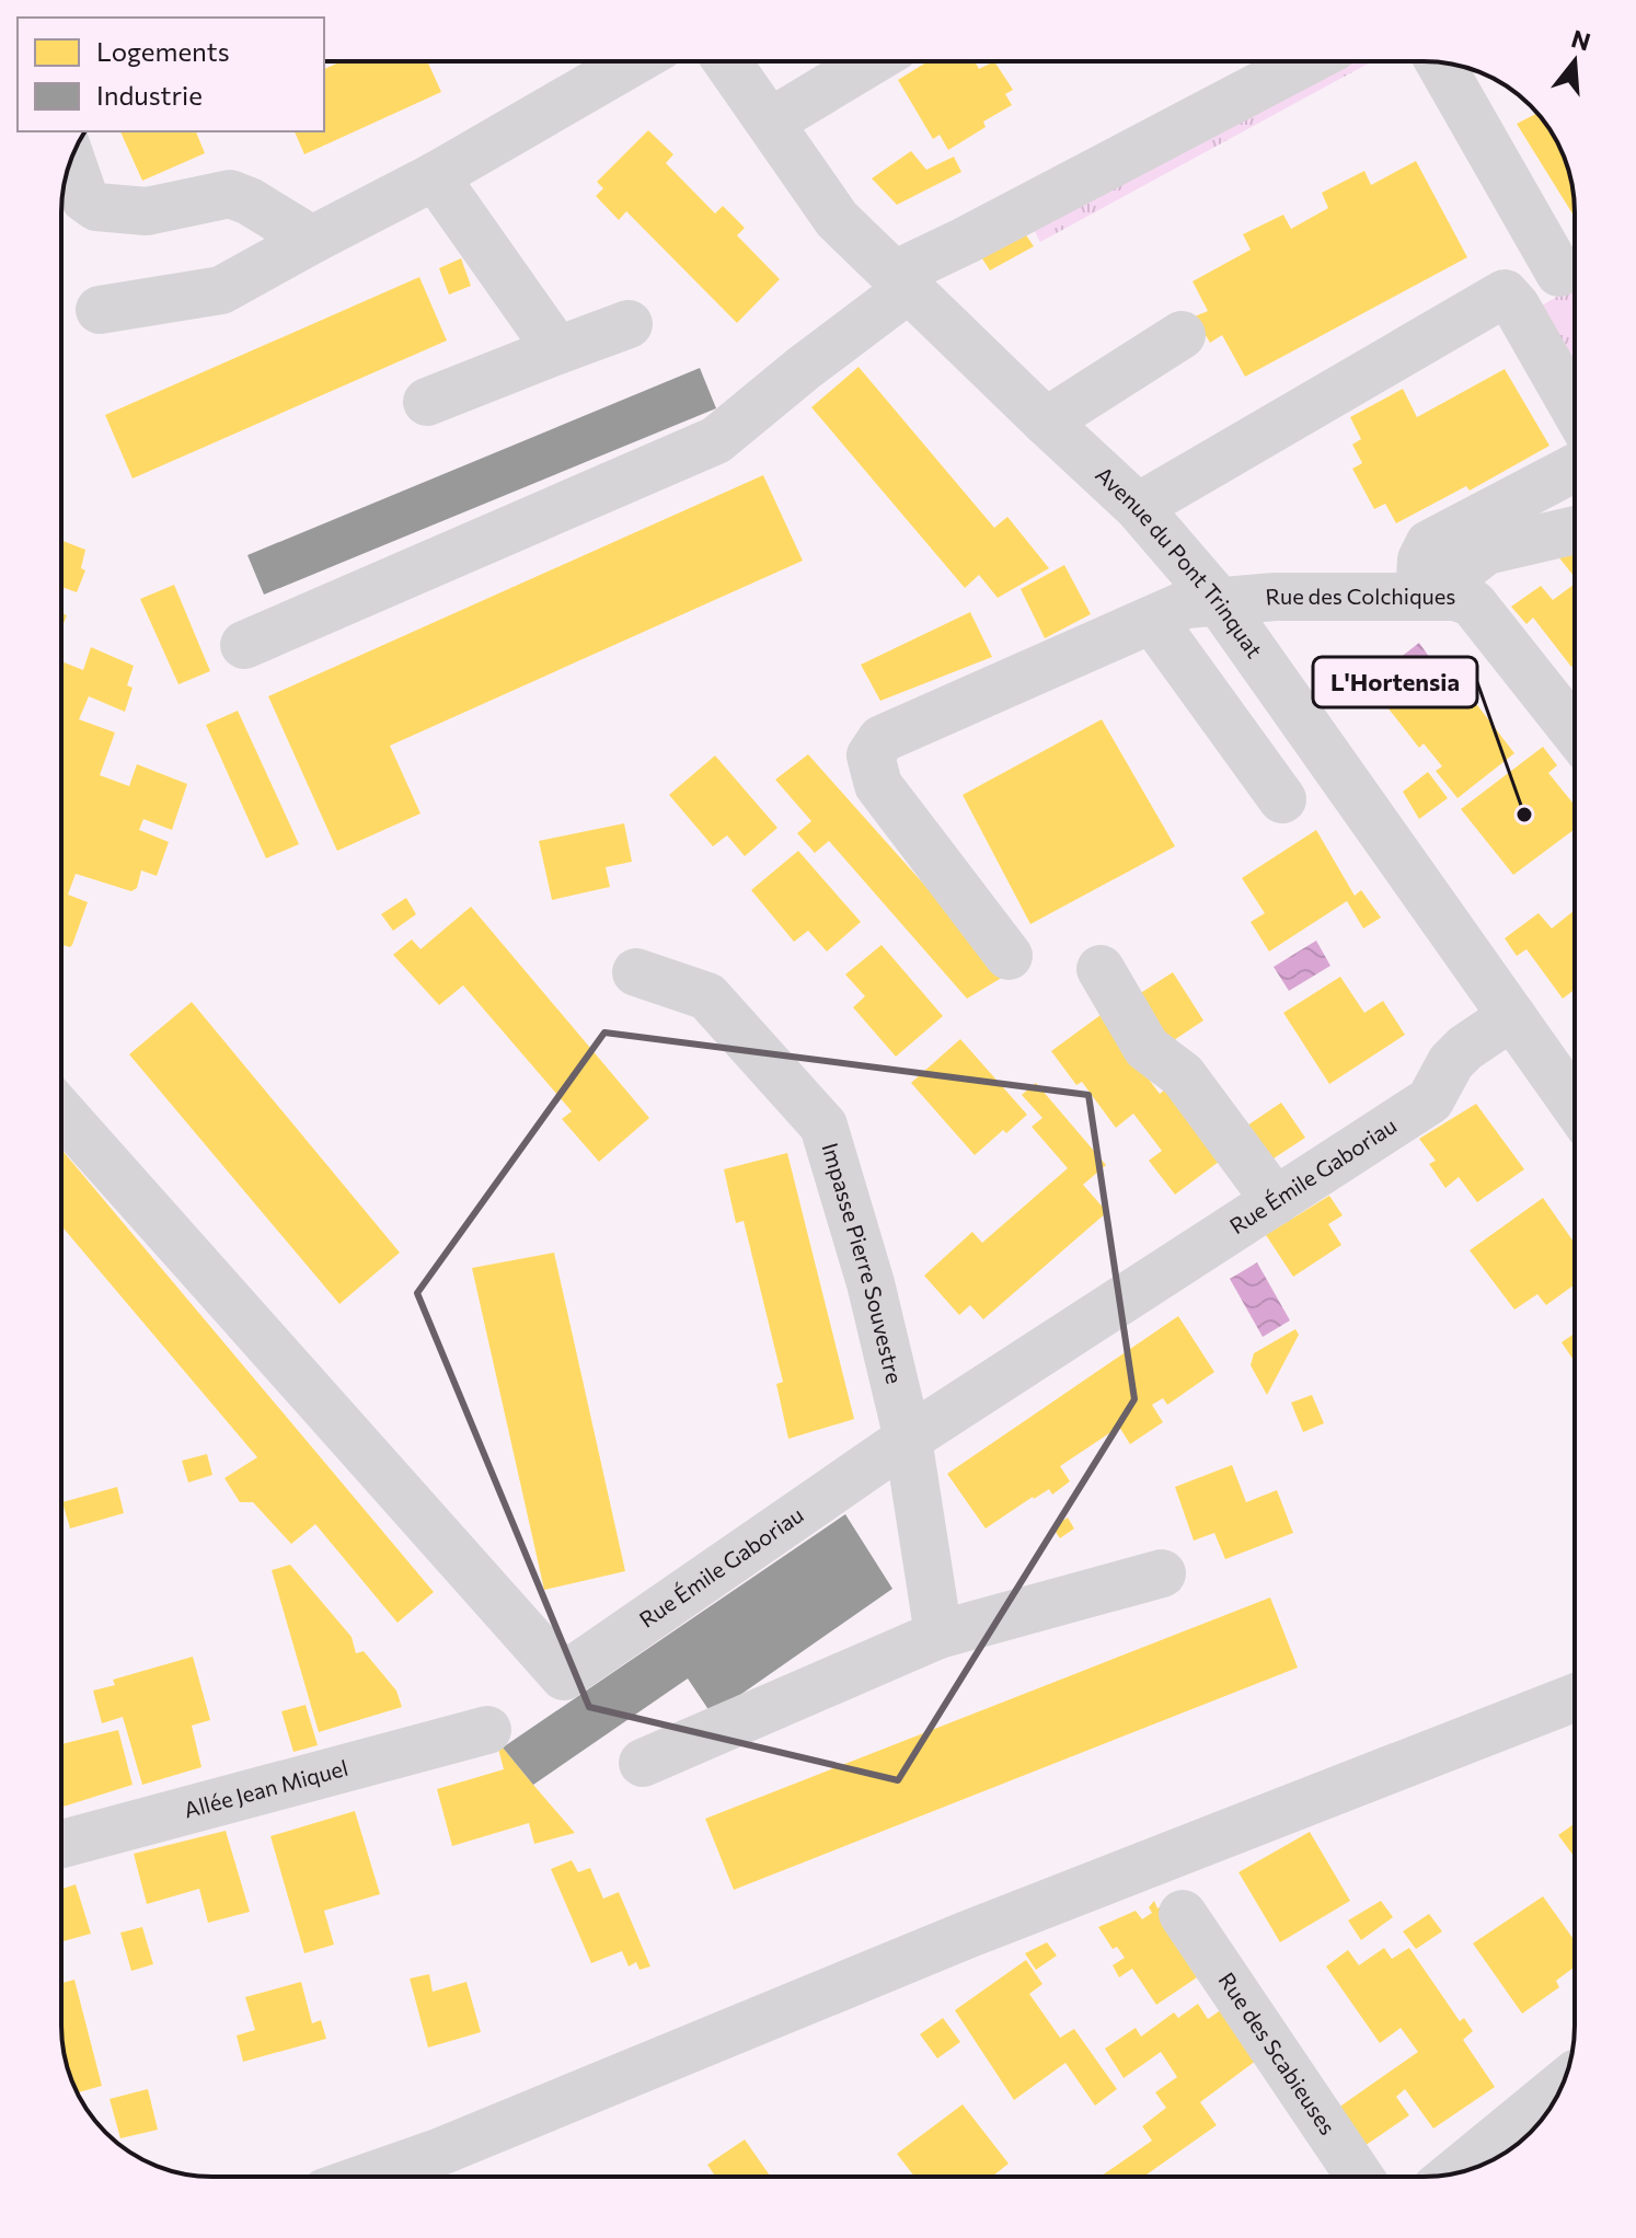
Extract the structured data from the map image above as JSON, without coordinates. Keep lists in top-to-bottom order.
{
  "streets": {
    "street": [
      "Avenue du Pont Trinquat",
      "Rue des Colchiques",
      "Rue Émile Gaboriau",
      "Impasse Pierre Souvestre",
      "Allée Jean Miquel",
      "Rue des Scabieuses"
    ]
  },
  "crossings": [
    ["Avenue du Pont Trinquat", "Rue des Colchiques"],
    ["Avenue du Pont Trinquat", "Rue Émile Gaboriau"],
    ["Rue Émile Gaboriau", "Impasse Pierre Souvestre"]
  ],
  "places": ["L'Hortensia"],
  "legend": ["Logements", "Industrie"],
  "north": "top"
}
